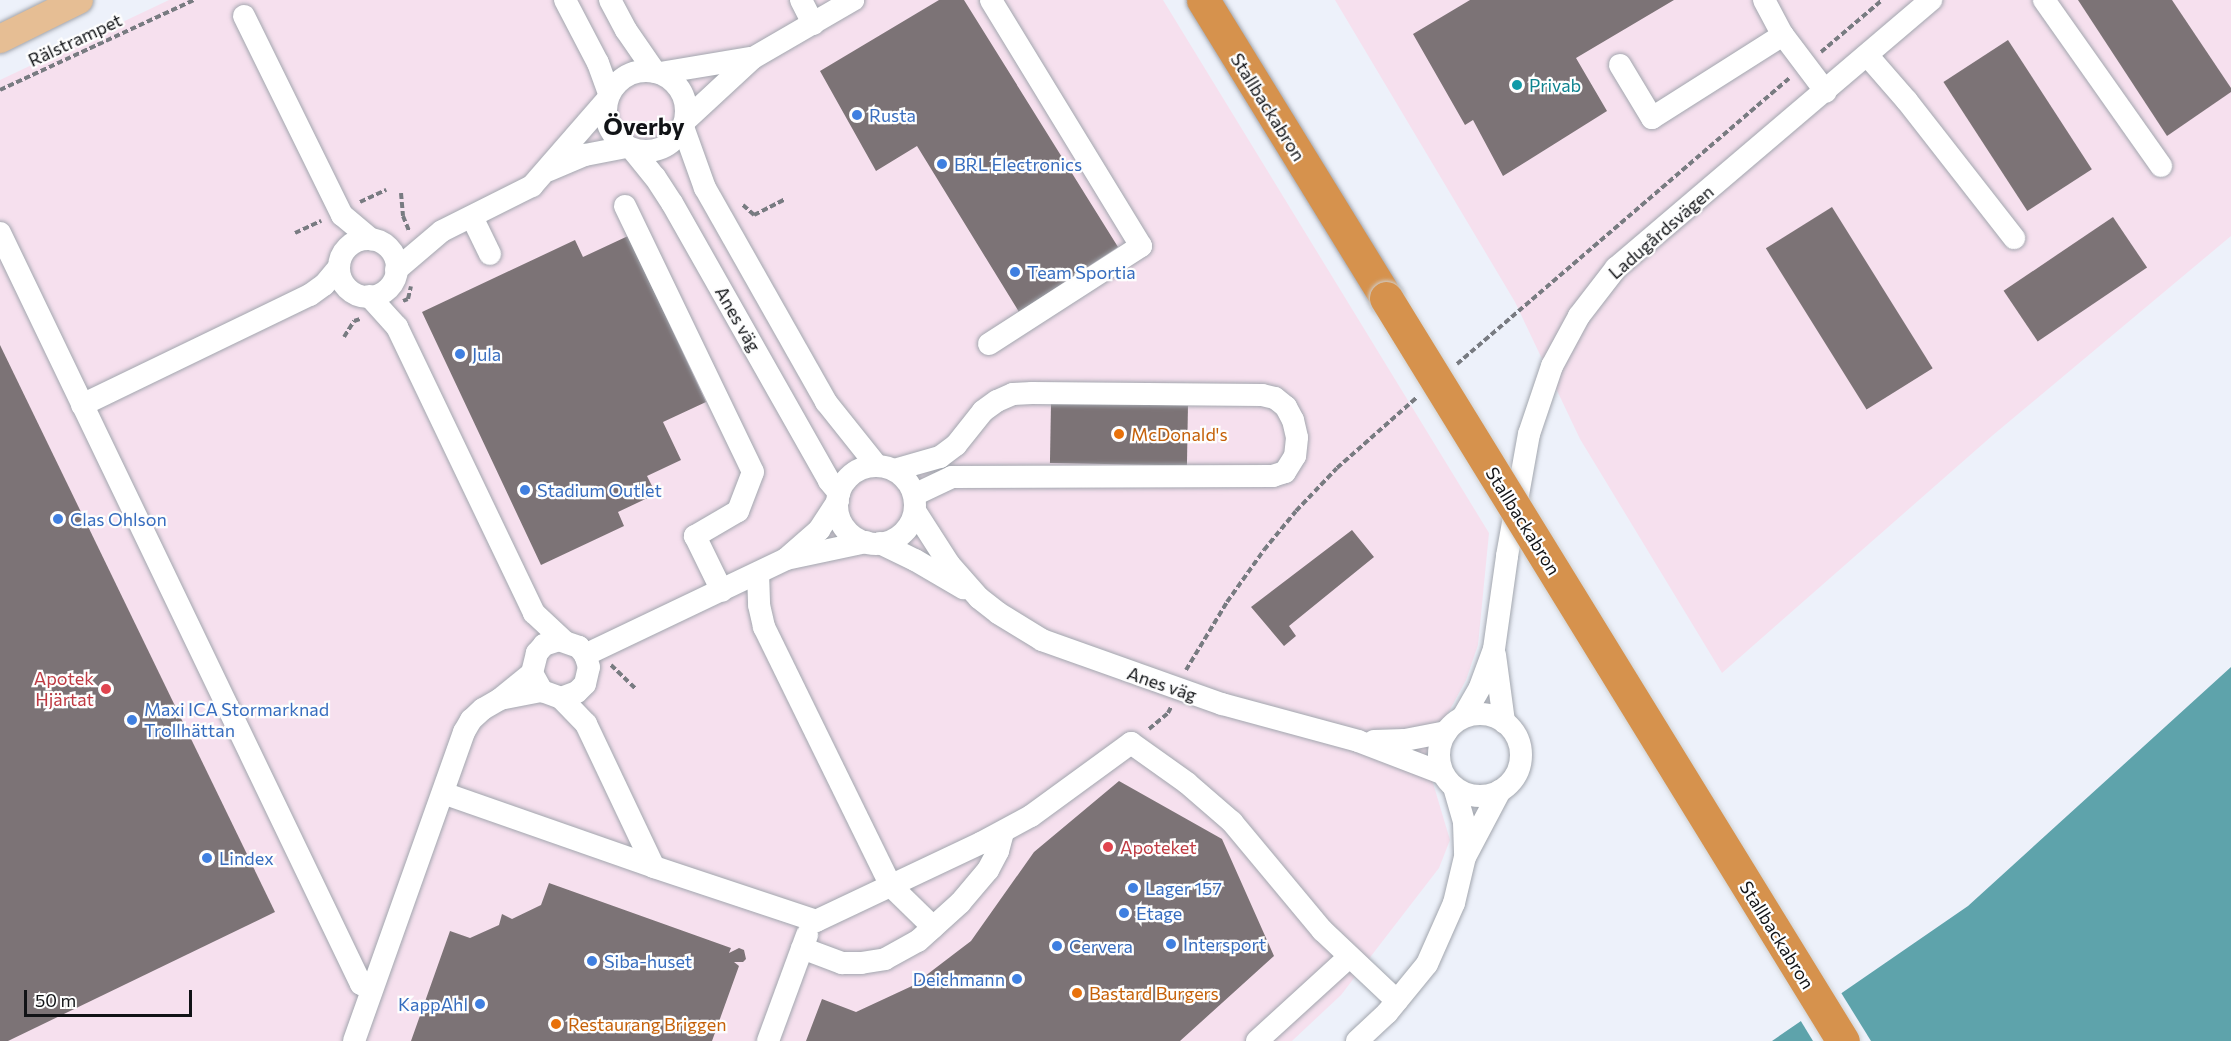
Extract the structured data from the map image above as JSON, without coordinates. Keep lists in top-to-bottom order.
{
  "streets": {
    "highway": ["Stallbackabron"],
    "street": ["Ladugårdsvägen", "Anes väg"],
    "path": ["Rälstrampet"]
  },
  "crossings": [
    ["Ladugårdsvägen", "Anes väg"]
  ],
  "districts": ["Överby"],
  "places": [
    "Privab",
    "Rusta",
    "BRL Electronics",
    "Team Sportia",
    "Jula",
    "McDonald's",
    "Stadium Outlet",
    "Clas Ohlson",
    "Apotek Hjärtat",
    "Maxi ICA Stormarknad Trollhättan",
    "Apoteket",
    "Lindex",
    "Lager 157",
    "Etage",
    "Intersport",
    "Cervera",
    "Siba-huset",
    "Deichmann",
    "Bastard Burgers",
    "KappAhl",
    "Restaurang Briggen"
  ],
  "scale_bar": "50 m"
}
